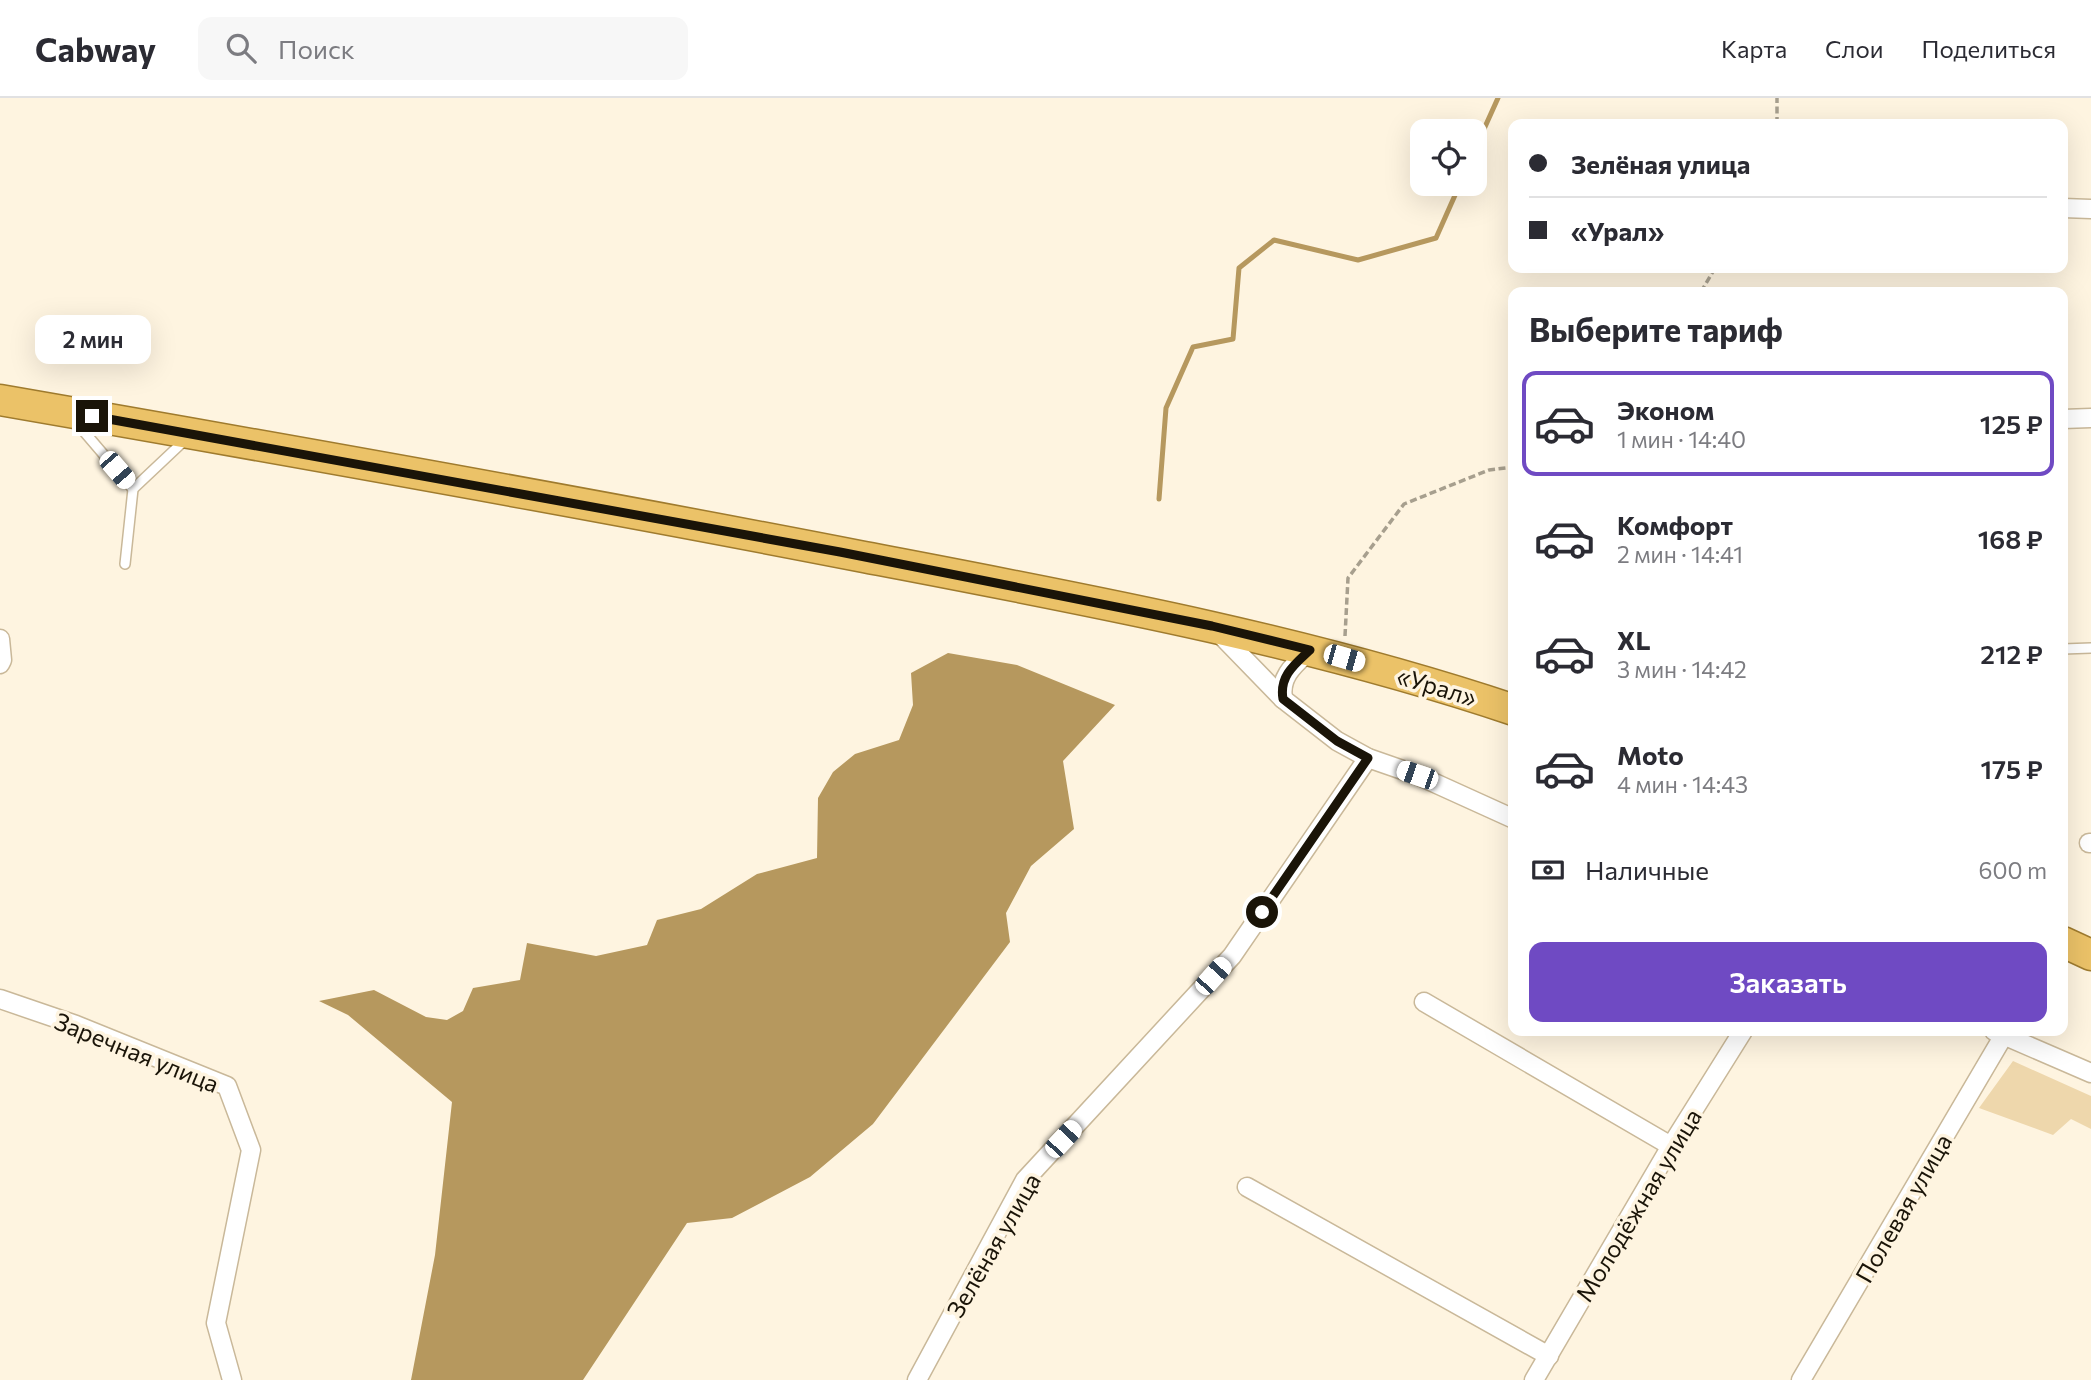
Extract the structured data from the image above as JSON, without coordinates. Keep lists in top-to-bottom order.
{
  "streets": {
    "highway": ["«Урал»"],
    "street": [
      "Заречная улица",
      "Молодёжная улица",
      "Полевая улица",
      "Зелёная улица"
    ]
  },
  "page": {
    "header": "Cabway",
    "search": "Поиск",
    "nav": ["Карта", "Слои", "Поделиться"],
    "banner": ["Зелёная улица", "«Урал»"],
    "heading": "Выберите тариф",
    "bubble": "2 мин",
    "list": [
      {
        "name": "Эконом",
        "note": "1 мин · 14:40",
        "value": "125 ₽"
      },
      {
        "name": "Комфорт",
        "note": "2 мин · 14:41",
        "value": "168 ₽"
      },
      {
        "name": "XL",
        "note": "3 мин · 14:42",
        "value": "212 ₽"
      },
      {
        "name": "Moto",
        "note": "4 мин · 14:43",
        "value": "175 ₽"
      }
    ],
    "pay": ["Наличные", "600 m"],
    "buttons": "Заказать"
  }
}
